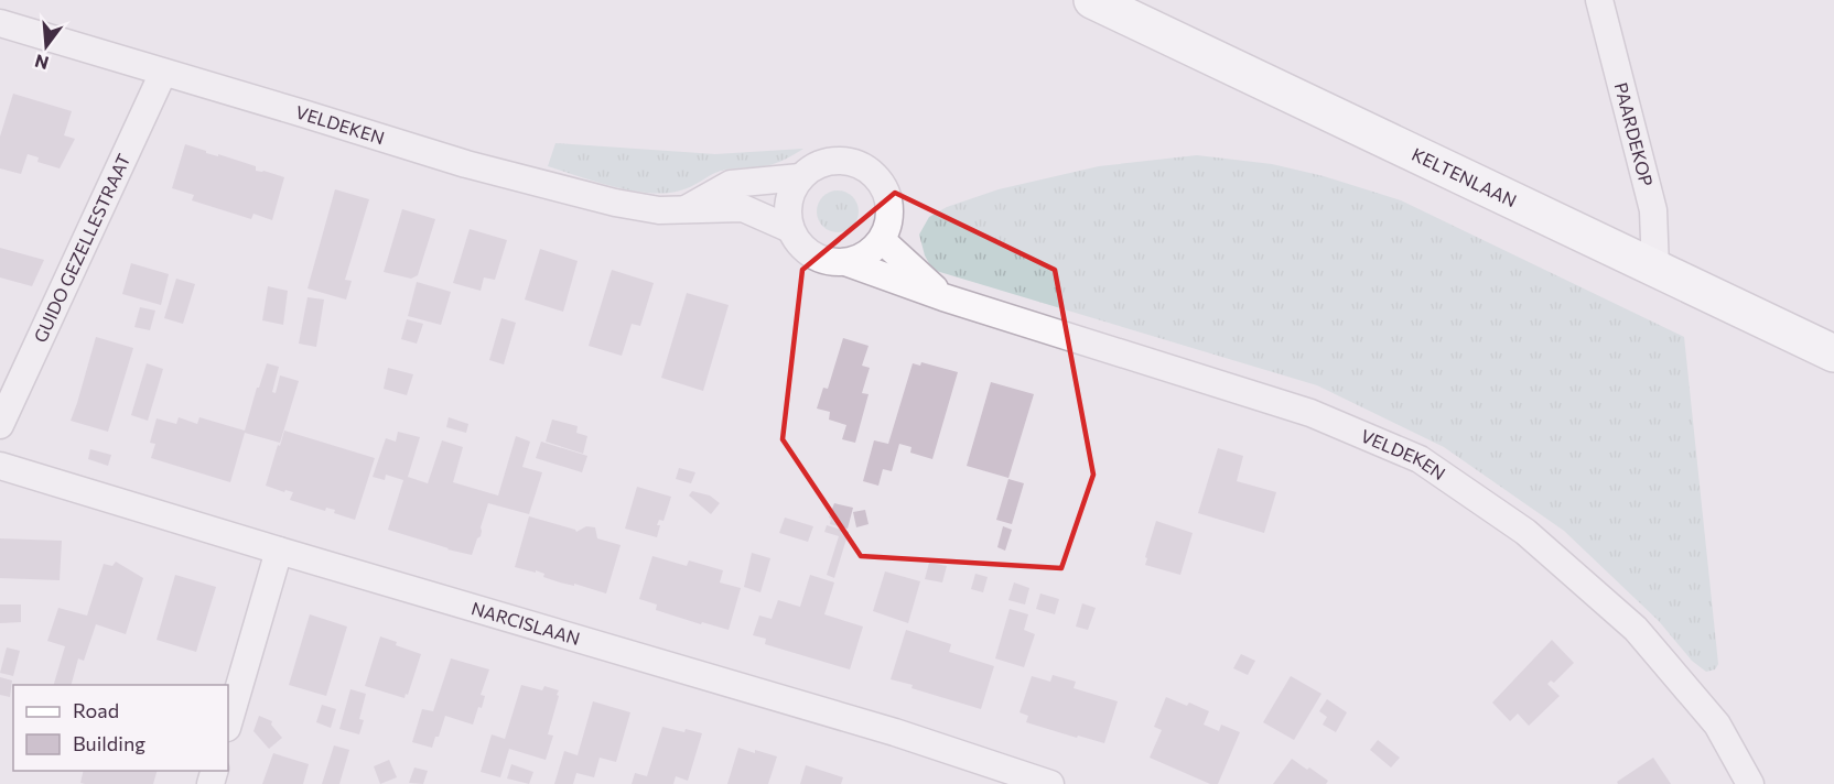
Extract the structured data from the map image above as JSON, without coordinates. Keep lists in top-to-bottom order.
{
  "streets": {
    "main road": ["KELTENLAAN"],
    "street": [
      "VELDEKEN",
      "PAARDEKOP",
      "GUIDO GEZELLESTRAAT",
      "NARCISLAAN"
    ]
  },
  "crossings": [
    ["VELDEKEN", "GUIDO GEZELLESTRAAT"],
    ["PAARDEKOP", "KELTENLAAN"]
  ],
  "legend": ["Road", "Building"],
  "north": "bottom"
}
